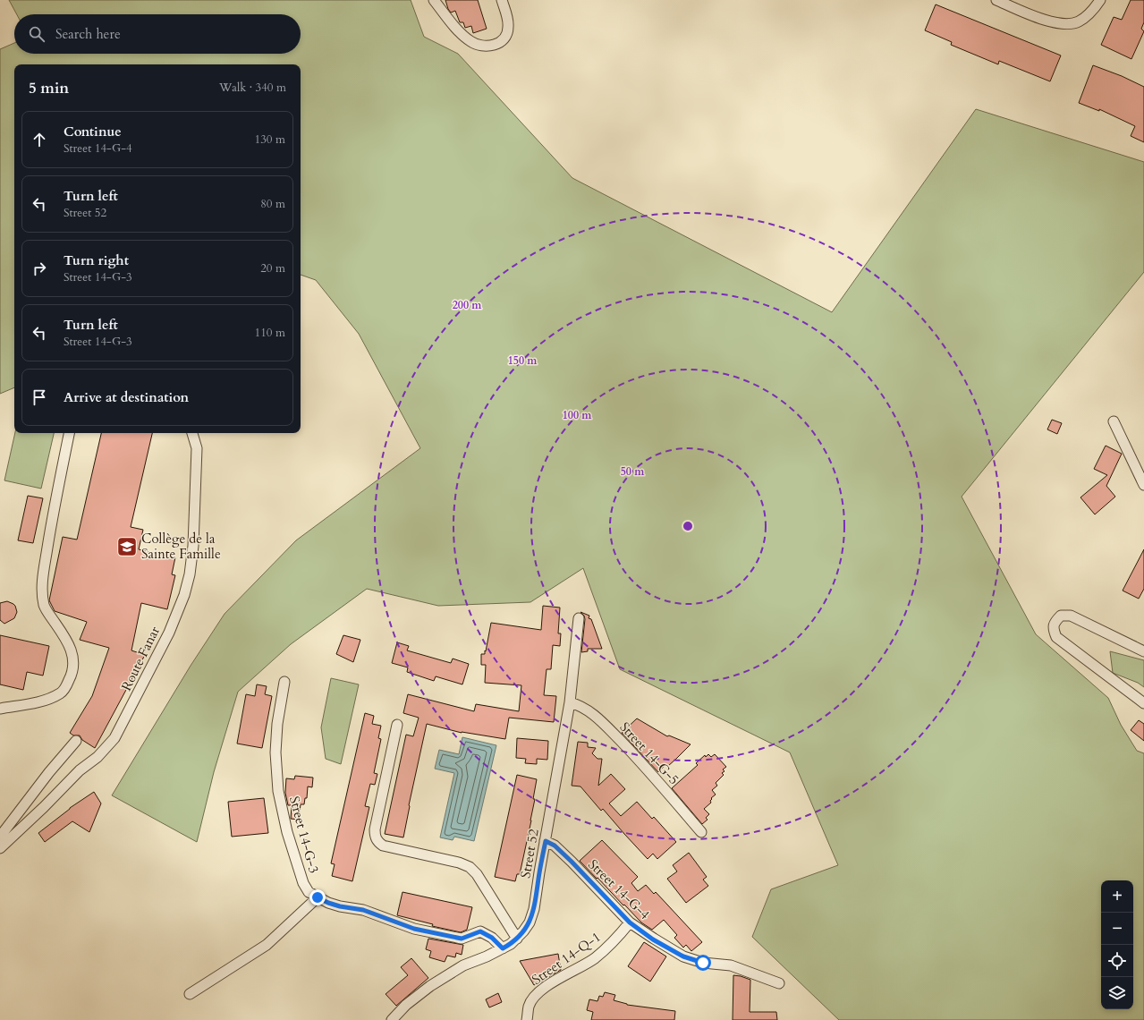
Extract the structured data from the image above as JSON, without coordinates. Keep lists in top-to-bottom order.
{
  "streets": {
    "street": [
      "Route Fanar",
      "Street 14-G-5",
      "Street 14-G-3",
      "Street 52",
      "Street 14-G-4",
      "Street 14-Q-1"
    ]
  },
  "crossings": [
    ["Street 14-G-5", "Street 52"],
    ["Street 14-G-3", "Street 52"],
    ["Street 52", "Street 14-G-4"],
    ["Street 14-G-4", "Street 14-Q-1"]
  ],
  "places": {
    "school or university": ["Collège de la Sainte Famille"]
  },
  "page": {
    "search": "Search here",
    "heading": ["5 min", "Walk · 340 m"],
    "list": [
      ["Continue", "Street 14-G-4", "130 m"],
      ["Turn left", "Street 52", "80 m"],
      ["Turn right", "Street 14-G-3", "20 m"],
      ["Turn left", "Street 14-G-3", "110 m"],
      "Arrive at destination"
    ],
    "map_buttons": ["+", "−"]
  },
  "rings": [
    "200 m",
    "150 m",
    "100 m",
    "50 m"
  ]
}
